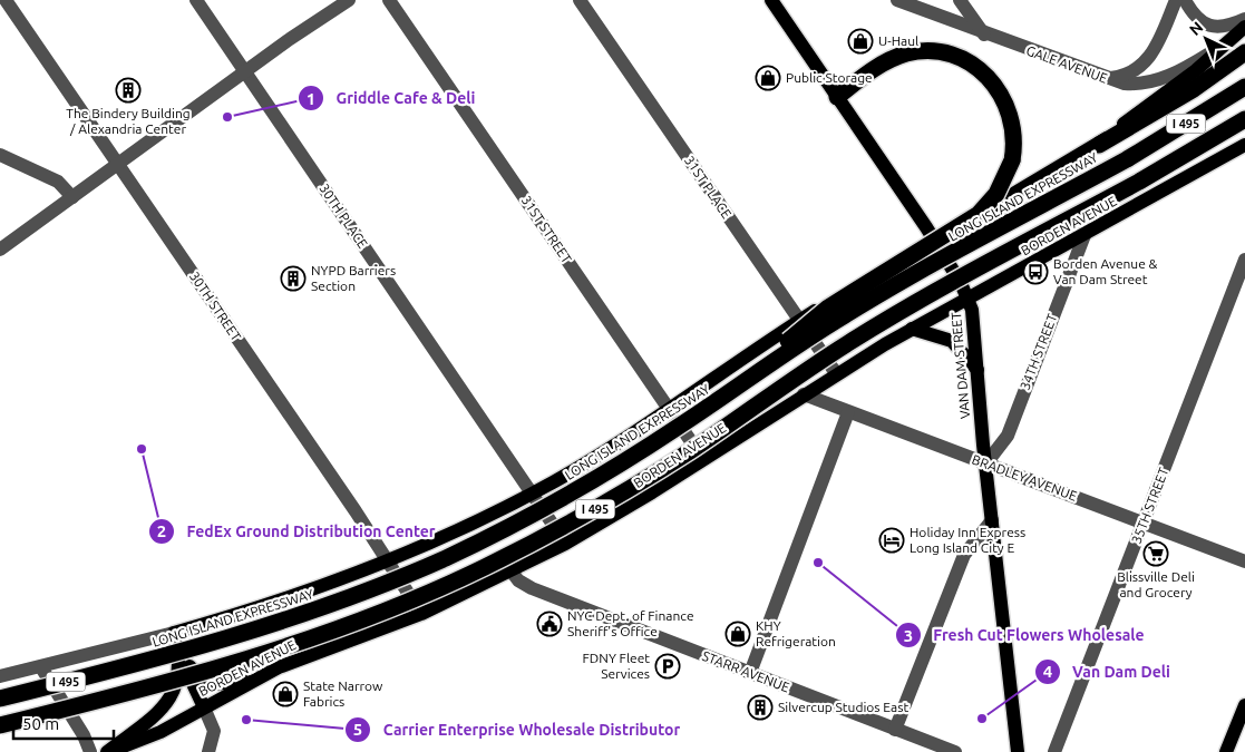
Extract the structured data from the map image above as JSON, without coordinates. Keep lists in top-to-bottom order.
{
  "streets": {
    "highway": ["I 495", "LONG ISLAND EXPRESSWAY"],
    "main road": ["BORDEN AVENUE", "VAN DAM STREET"],
    "street": [
      "GALE AVENUE",
      "31ST PLACE",
      "30TH PLACE",
      "31ST STREET",
      "30TH STREET",
      "34TH STREET",
      "BRADLEY AVENUE",
      "35TH STREET",
      "STARR AVENUE"
    ]
  },
  "crossings": [
    ["31ST PLACE", "BORDEN AVENUE"],
    ["30TH PLACE", "BORDEN AVENUE"],
    ["BORDEN AVENUE", "31ST STREET"],
    ["BORDEN AVENUE", "30TH STREET"],
    ["BORDEN AVENUE", "34TH STREET"],
    ["BORDEN AVENUE", "VAN DAM STREET"],
    ["BORDEN AVENUE", "BRADLEY AVENUE"],
    ["BORDEN AVENUE", "STARR AVENUE"],
    ["34TH STREET", "VAN DAM STREET"],
    ["34TH STREET", "BRADLEY AVENUE"],
    ["VAN DAM STREET", "BRADLEY AVENUE"],
    ["BRADLEY AVENUE", "35TH STREET"]
  ],
  "places": {
    "shop": [
      "U-Haul",
      "Public Storage",
      "KHY Refrigeration",
      "State Narrow Fabrics"
    ],
    "building": ["The Bindery Building / Alexandria Center", "NYPD Barriers Section", "Silvercup Studios East"],
    "other": [
      "Griddle Cafe & Deli",
      "FedEx Ground Distribution Center",
      "Fresh Cut Flowers Wholesale",
      "Van Dam Deli",
      "Carrier Enterprise Wholesale Distributor"
    ],
    "bus stop": ["Borden Avenue & Van Dam Street"],
    "hotel": ["Holiday Inn Express Long Island City E"],
    "supermarket": ["Blissville Deli and Grocery"],
    "public building": ["NYC Dept. of Finance Sheriff's Office"],
    "parking": ["FDNY Fleet Services"]
  },
  "scale_bar": "50 m",
  "north": "top left"
}
